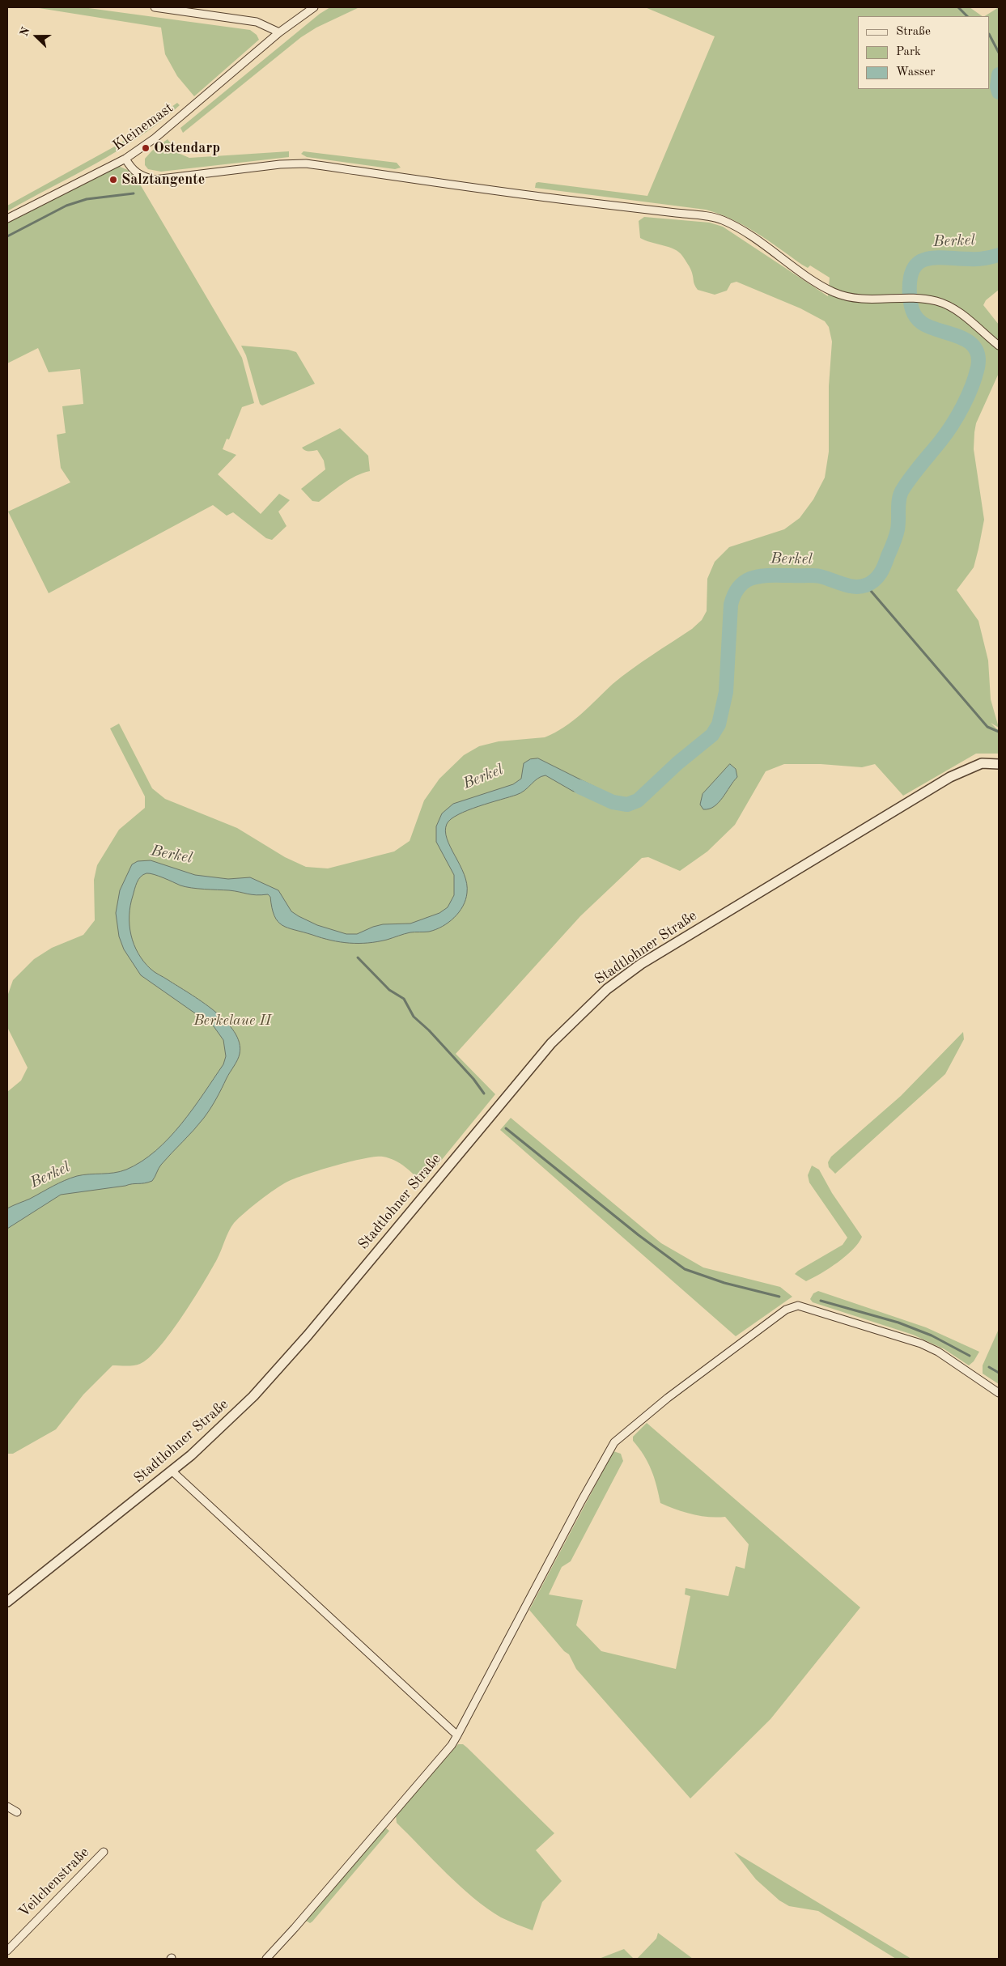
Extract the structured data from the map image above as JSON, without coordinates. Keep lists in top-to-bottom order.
{
  "streets": {
    "street": ["Kleinemast", "Stadtlohner Straße", "Veilchenstraße"]
  },
  "water": ["Berkel"],
  "parks": ["Berkelaue II"],
  "places": ["Ostendarp", "Salztangente"],
  "legend": ["Straße", "Park", "Wasser"],
  "north": "left"
}
